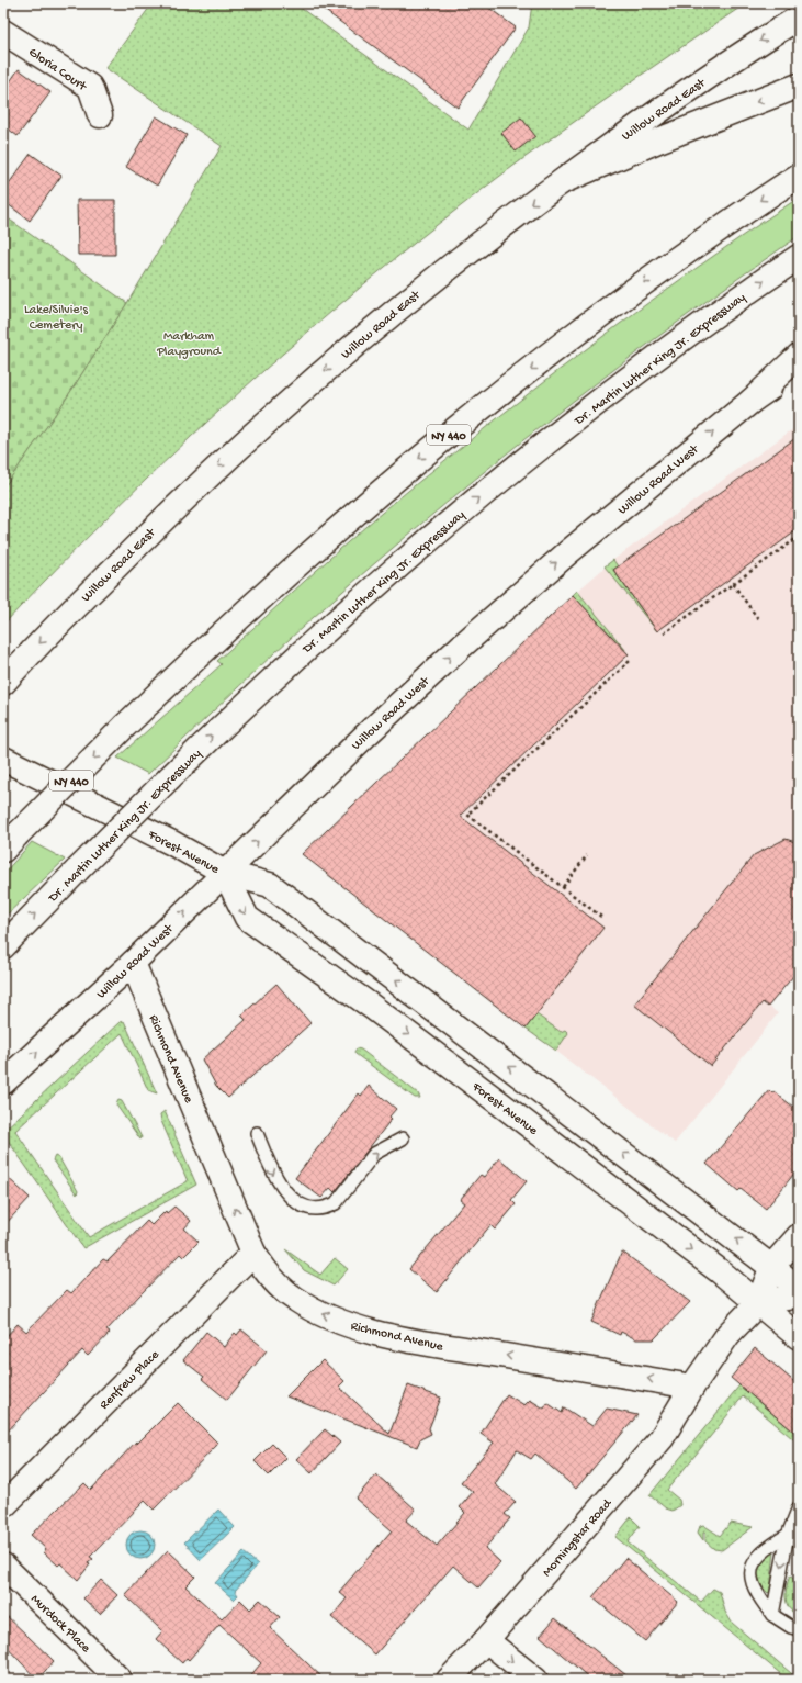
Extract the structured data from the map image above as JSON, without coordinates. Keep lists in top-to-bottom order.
{
  "streets": {
    "main road": [
      "Gloria Court",
      "Willow Road East",
      "Dr. Martin Luther King Jr. Expressway",
      "NY 440",
      "Willow Road West",
      "Forest Avenue",
      "Richmond Avenue",
      "Renfrew Place",
      "Morningstar Road",
      "Murdock Place"
    ]
  },
  "crossings": [
    ["Willow Road West", "Forest Avenue"],
    ["Willow Road West", "Richmond Avenue"],
    ["Richmond Avenue", "Renfrew Place"],
    ["Richmond Avenue", "Morningstar Road"]
  ],
  "one_way": ["Richmond Avenue"],
  "parks": ["Lake/Silvie's Cemetery", "Markham Playground"]
}
